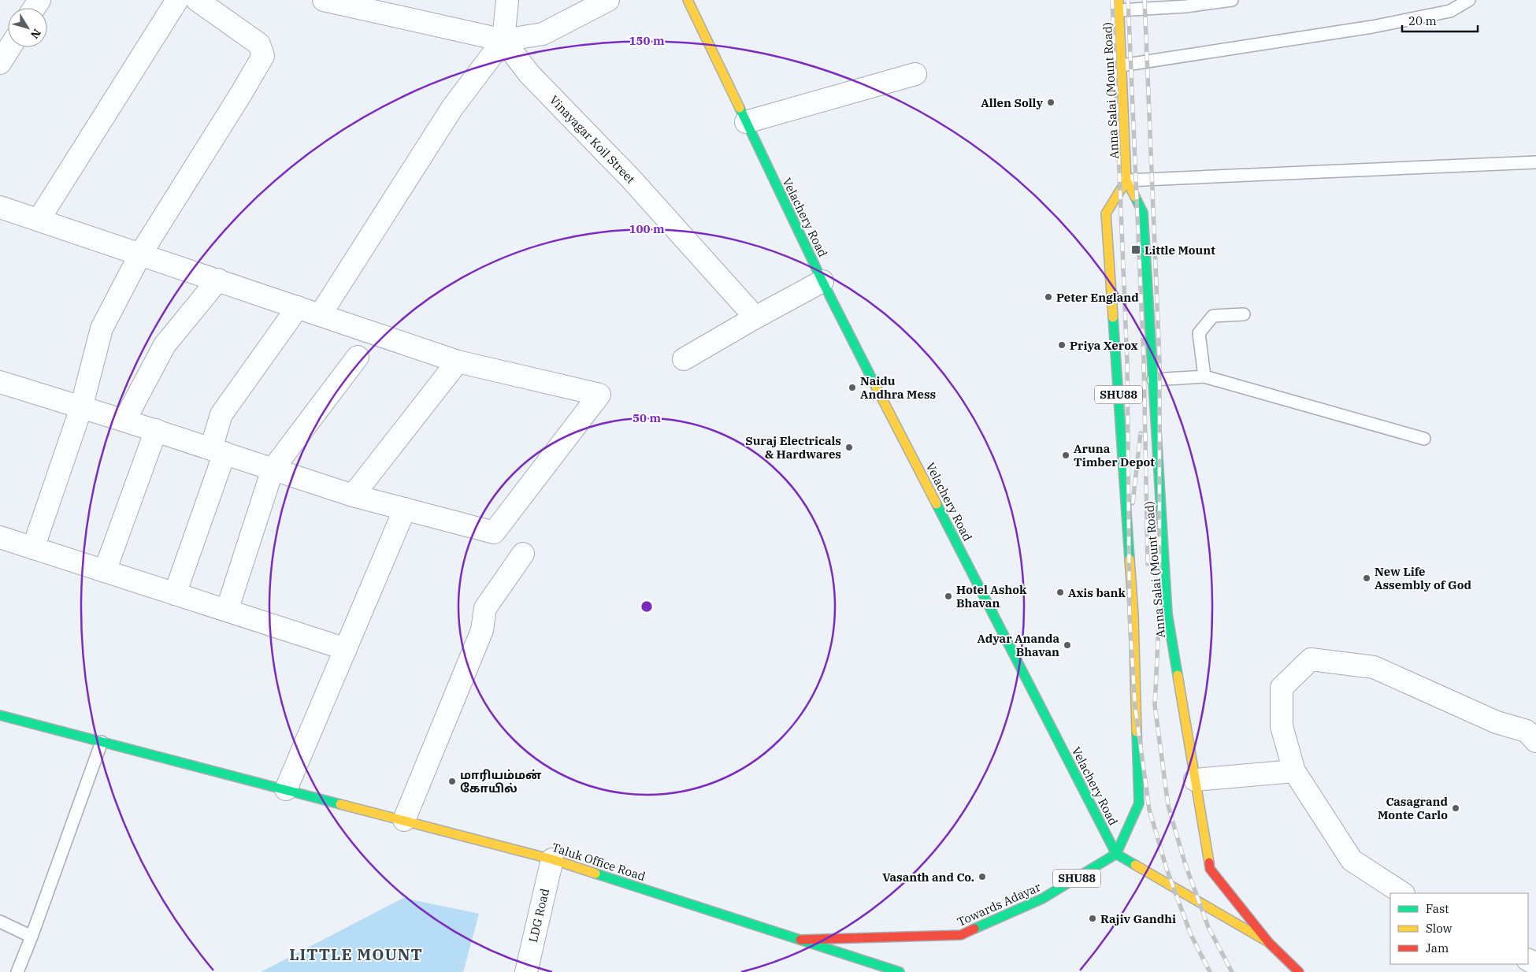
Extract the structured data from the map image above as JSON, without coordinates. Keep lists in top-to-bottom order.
{
  "streets": {
    "main road": [
      "Anna Salai (Mount Road)",
      "Velachery Road",
      "SHU88",
      "Taluk Office Road",
      "Towards Adayar"
    ],
    "street": ["Vinayagar Koil Street", "LDG Road"]
  },
  "crossings": [
    ["Anna Salai (Mount Road)", "Velachery Road"],
    ["Anna Salai (Mount Road)", "Towards Adayar"],
    ["Velachery Road", "Towards Adayar"],
    ["Taluk Office Road", "Towards Adayar"],
    ["Taluk Office Road", "LDG Road"]
  ],
  "districts": ["LITTLE MOUNT"],
  "places": {
    "other": [
      "Allen Solly",
      "Peter England",
      "Priya Xerox",
      "Naidu Andhra Mess",
      "Suraj Electricals & Hardwares",
      "Aruna Timber Depot",
      "New Life Assembly of God",
      "Axis bank",
      "Hotel Ashok Bhavan",
      "Adyar Ananda Bhavan",
      "மாரியம்மன் கோயில்",
      "Casagrand Monte Carlo",
      "Vasanth and Co.",
      "Rajiv Gandhi"
    ],
    "transit": ["Little Mount"]
  },
  "legend": ["Fast", "Slow", "Jam"],
  "scale_bar": "20 m",
  "north": "bottom right",
  "rings": ["150 m", "100 m", "50 m"]
}
